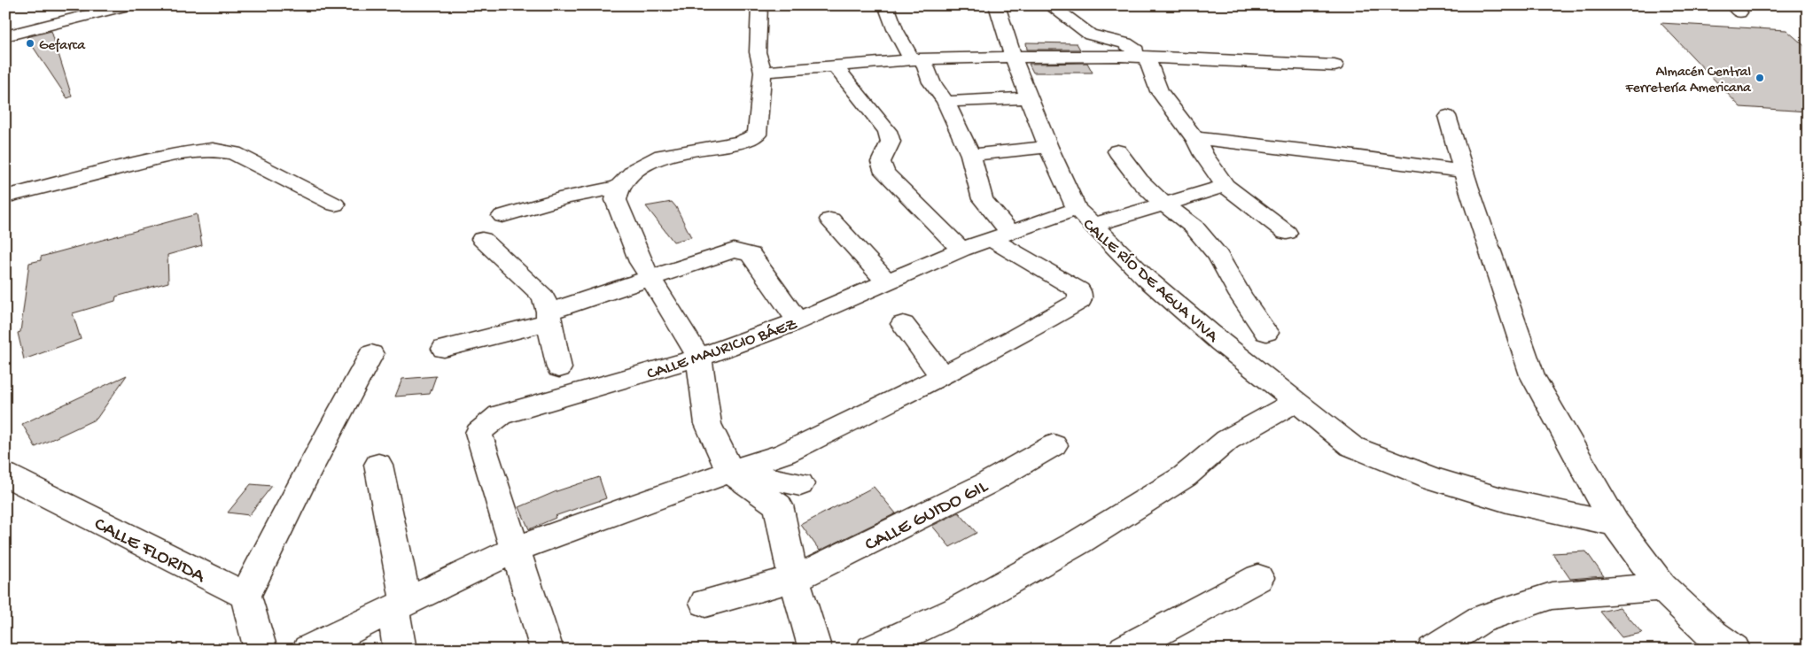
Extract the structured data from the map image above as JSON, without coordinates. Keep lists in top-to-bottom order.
{
  "streets": {
    "street": [
      "CALLE RÍO DE AGUA VIVA",
      "CALLE MAURICIO BÁEZ",
      "CALLE GUIDO GIL",
      "CALLE FLORIDA"
    ]
  },
  "crossings": [
    ["CALLE RÍO DE AGUA VIVA", "CALLE MAURICIO BÁEZ"]
  ],
  "places": ["Gefarca", "Almacén Central Ferretería Americana"]
}
